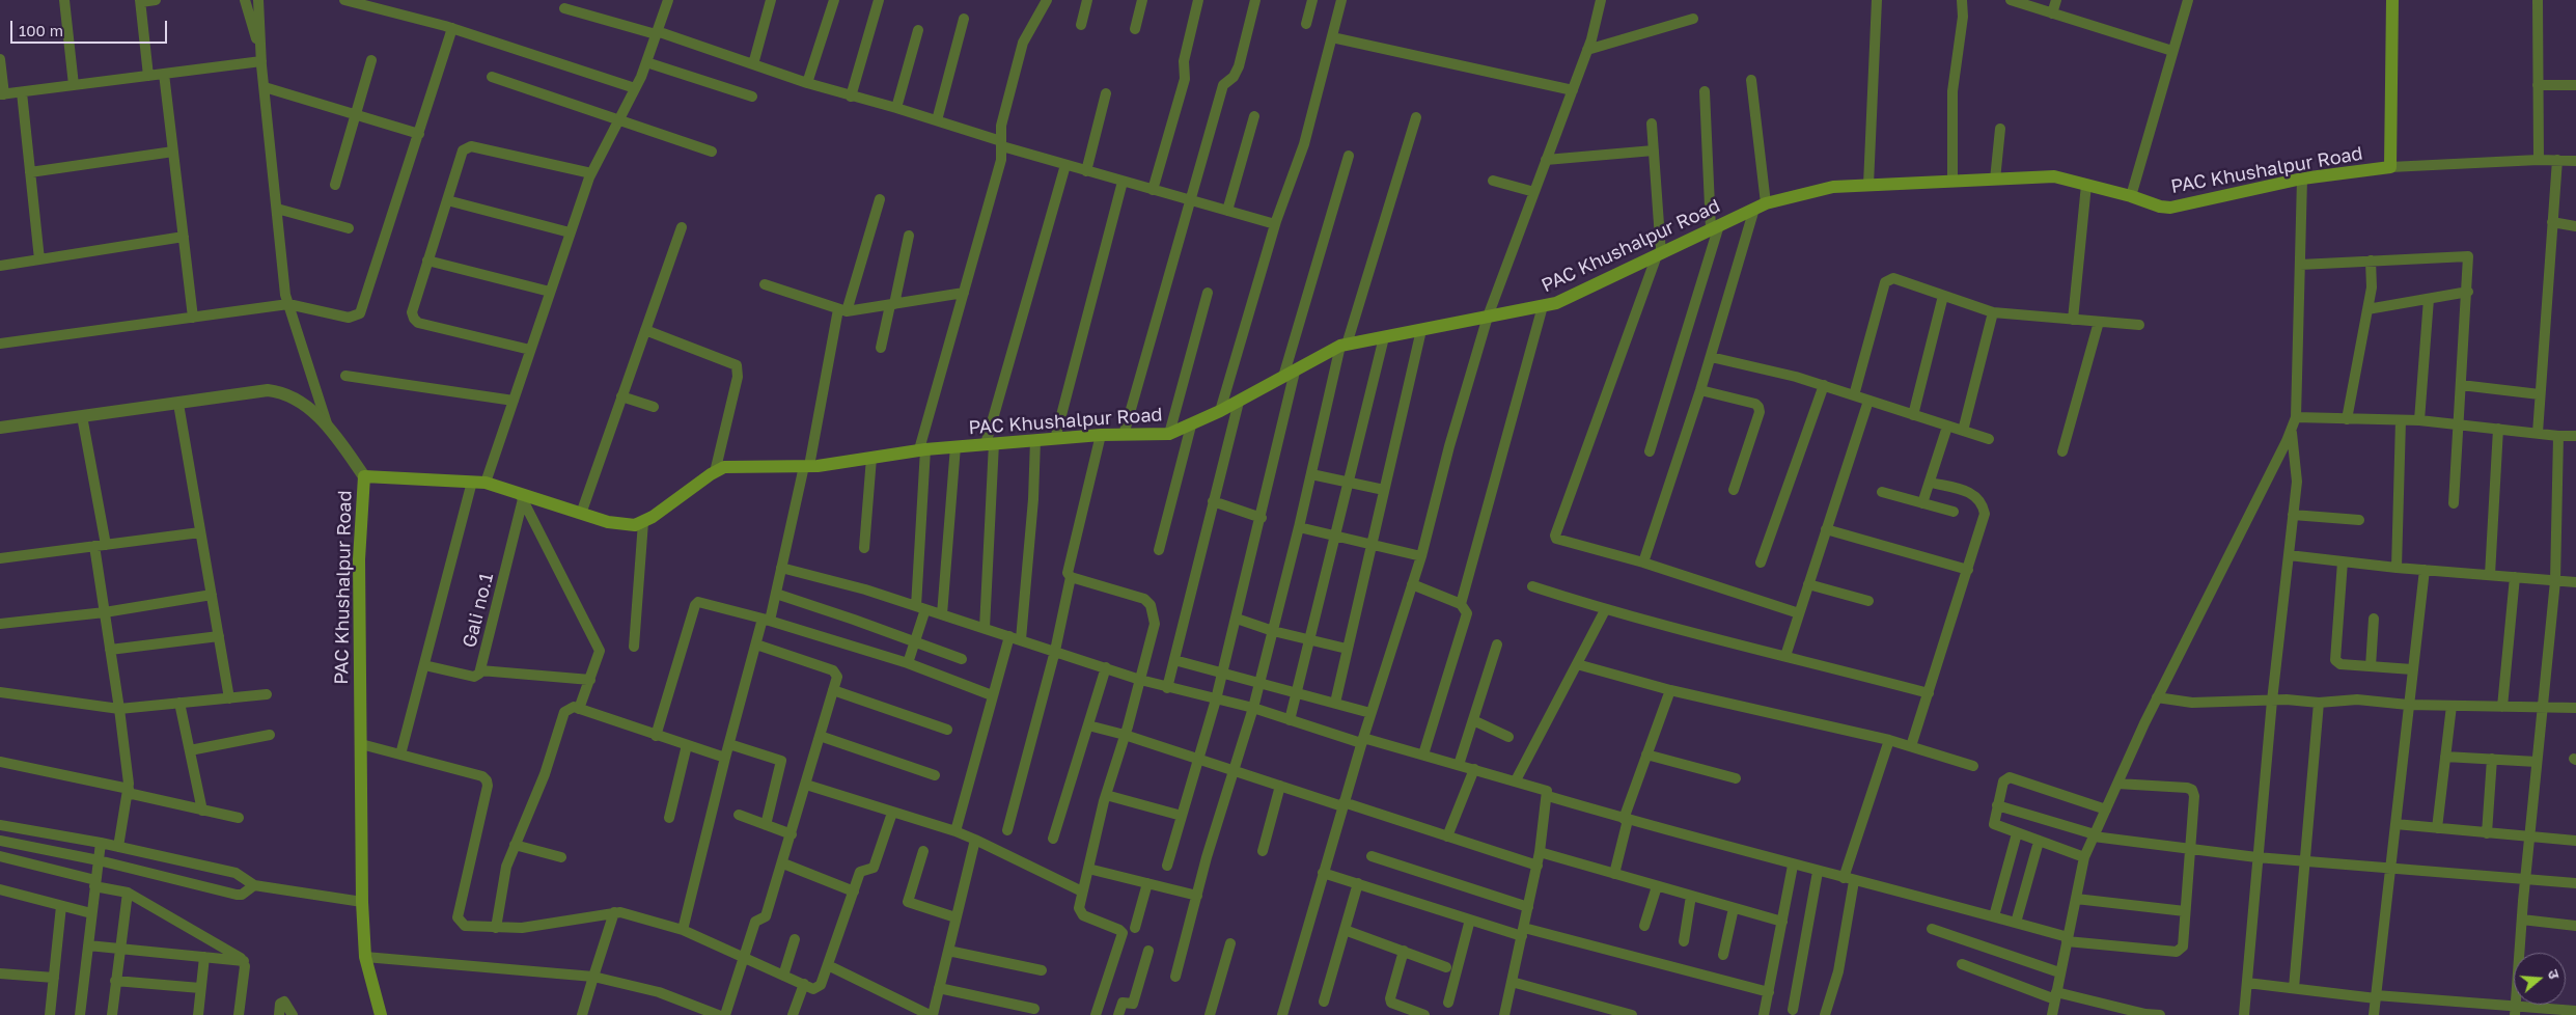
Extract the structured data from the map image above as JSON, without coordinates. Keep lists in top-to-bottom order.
{
  "streets": {
    "main road": ["PAC Khushalpur Road"],
    "street": ["Gali no.1"]
  },
  "crossings": [
    ["PAC Khushalpur Road", "Gali no.1"]
  ],
  "scale_bar": "100 m",
  "north": "right"
}
